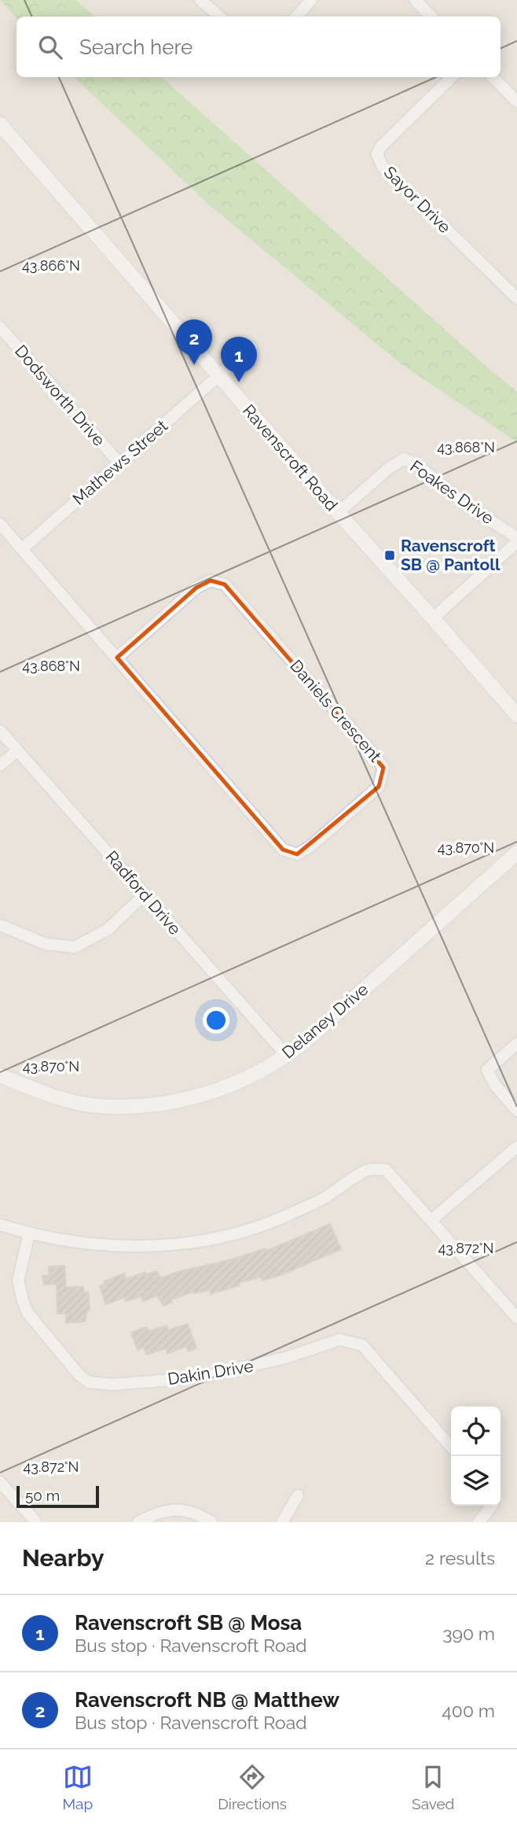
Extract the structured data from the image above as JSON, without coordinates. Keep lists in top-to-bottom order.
{
  "streets": {
    "street": [
      "Sayor Drive",
      "Dodsworth Drive",
      "Ravenscroft Road",
      "Mathews Street",
      "Foakes Drive",
      "Daniels Crescent",
      "Radford Drive",
      "Delaney Drive",
      "Dakin Drive"
    ]
  },
  "crossings": [
    ["Dodsworth Drive", "Mathews Street"],
    ["Ravenscroft Road", "Mathews Street"],
    ["Ravenscroft Road", "Foakes Drive"],
    ["Mathews Street", "Daniels Crescent"],
    ["Radford Drive", "Delaney Drive"]
  ],
  "places": {
    "transit": ["Ravenscroft SB @ Pantoll"]
  },
  "scale_bar": "50 m",
  "page": {
    "search": "Search here",
    "pins": ["2", "1"],
    "scale": "50 m",
    "heading": ["Nearby", "2 results"],
    "list": [
      {
        "mark": "1",
        "name": "Ravenscroft SB @ Mosa",
        "note": "Bus stop · Ravenscroft Road",
        "value": "390 m"
      },
      {
        "mark": "2",
        "name": "Ravenscroft NB @ Matthew",
        "note": "Bus stop · Ravenscroft Road",
        "value": "400 m"
      }
    ],
    "nav": ["Map", "Directions", "Saved"]
  },
  "coordinates": [
    "43.866°N",
    "43.868°N",
    "43.870°N",
    "43.872°N"
  ]
}
